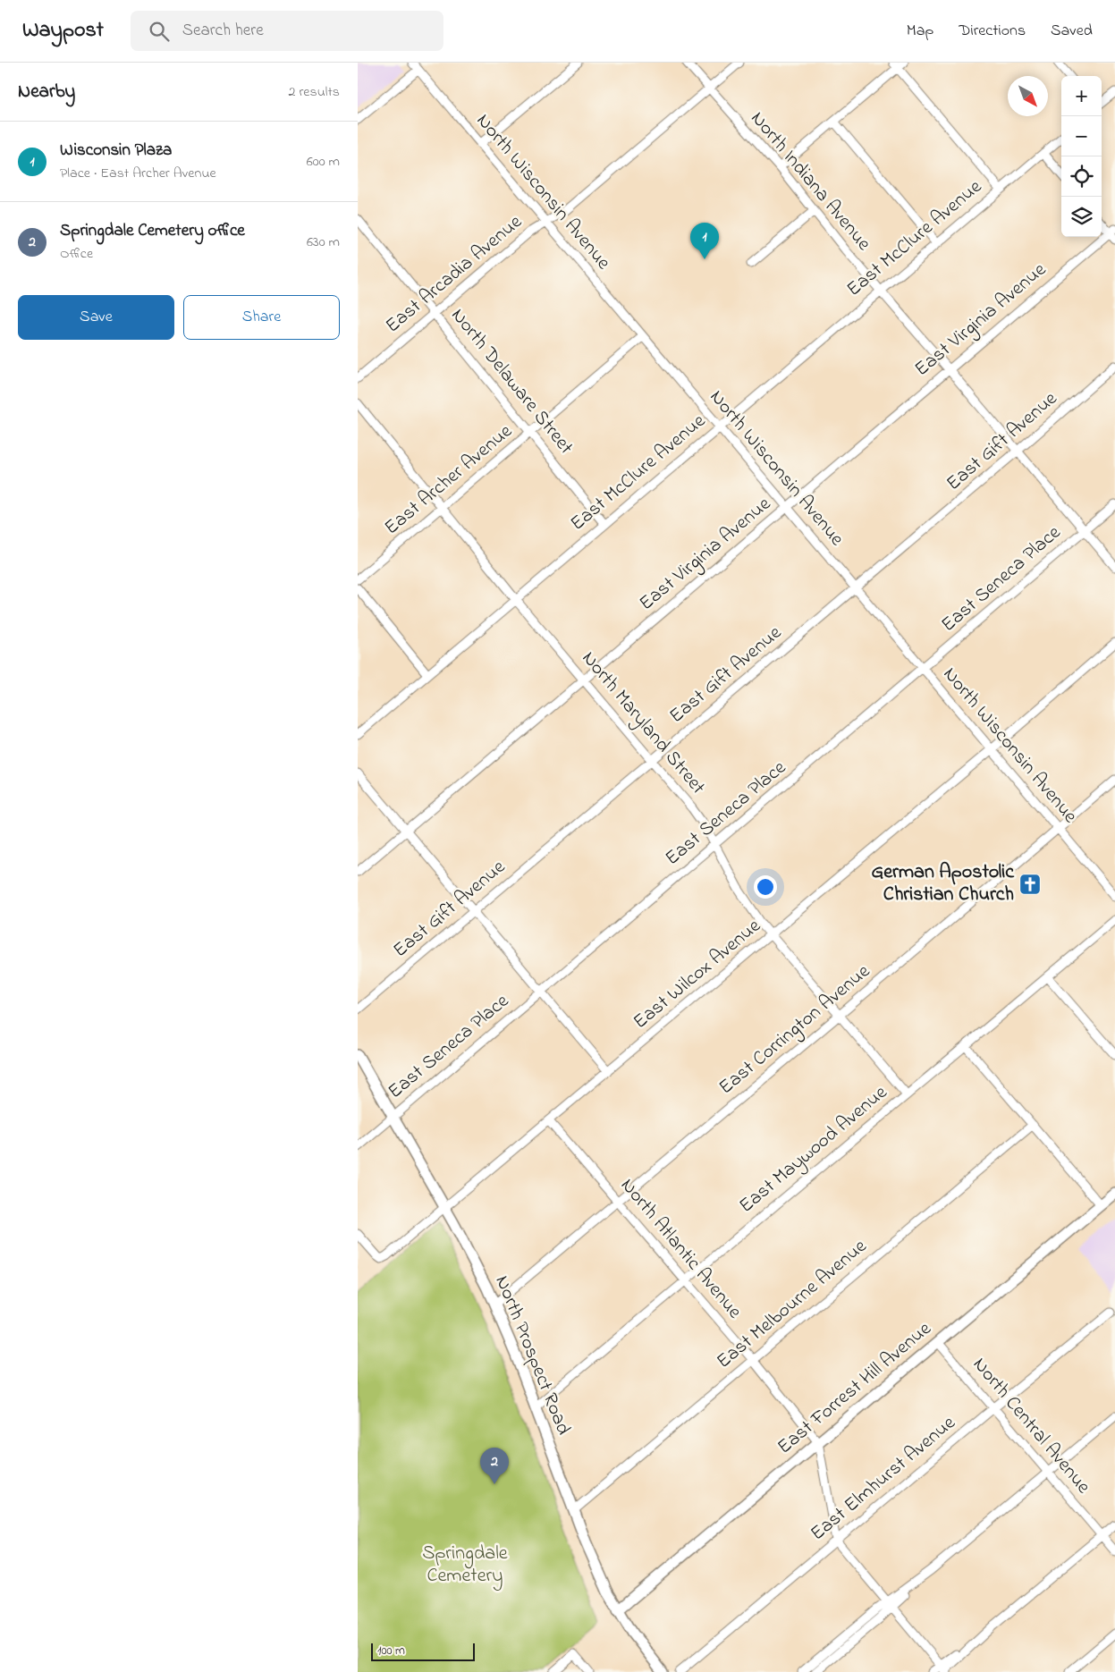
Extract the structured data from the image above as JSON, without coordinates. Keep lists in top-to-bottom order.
{
  "streets": {
    "main road": ["North Prospect Road", "East Forrest Hill Avenue"],
    "street": [
      "North Indiana Avenue",
      "North Wisconsin Avenue",
      "East McClure Avenue",
      "East Arcadia Avenue",
      "East Virginia Avenue",
      "North Delaware Street",
      "East Gift Avenue",
      "East Archer Avenue",
      "East Seneca Place",
      "North Maryland Street",
      "East Wilcox Avenue",
      "East Corrington Avenue",
      "East Maywood Avenue",
      "North Atlantic Avenue",
      "East Melbourne Avenue",
      "North Central Avenue",
      "East Elmhurst Avenue"
    ]
  },
  "crossings": [
    ["North Indiana Avenue", "East McClure Avenue"],
    ["North Indiana Avenue", "East Arcadia Avenue"],
    ["North Indiana Avenue", "East Virginia Avenue"],
    ["North Indiana Avenue", "East Gift Avenue"],
    ["North Indiana Avenue", "East Seneca Place"],
    ["North Wisconsin Avenue", "East McClure Avenue"],
    ["North Wisconsin Avenue", "East Arcadia Avenue"],
    ["North Wisconsin Avenue", "East Virginia Avenue"],
    ["North Wisconsin Avenue", "East Gift Avenue"],
    ["North Wisconsin Avenue", "East Archer Avenue"],
    ["North Wisconsin Avenue", "East Seneca Place"],
    ["North Wisconsin Avenue", "East Wilcox Avenue"],
    ["North Wisconsin Avenue", "East Corrington Avenue"],
    ["East McClure Avenue", "North Delaware Street"],
    ["East McClure Avenue", "North Maryland Street"],
    ["East Arcadia Avenue", "North Delaware Street"],
    ["East Virginia Avenue", "North Maryland Street"],
    ["North Delaware Street", "East Archer Avenue"],
    ["East Gift Avenue", "North Maryland Street"],
    ["East Archer Avenue", "North Maryland Street"],
    ["East Seneca Place", "North Maryland Street"],
    ["East Seneca Place", "North Prospect Road"],
    ["North Maryland Street", "East Wilcox Avenue"],
    ["North Maryland Street", "East Corrington Avenue"],
    ["North Maryland Street", "East Maywood Avenue"],
    ["East Wilcox Avenue", "North Atlantic Avenue"],
    ["East Wilcox Avenue", "North Prospect Road"],
    ["East Corrington Avenue", "North Atlantic Avenue"],
    ["East Corrington Avenue", "North Prospect Road"],
    ["East Maywood Avenue", "North Atlantic Avenue"],
    ["East Maywood Avenue", "North Prospect Road"],
    ["North Atlantic Avenue", "East Melbourne Avenue"],
    ["North Atlantic Avenue", "East Forrest Hill Avenue"],
    ["East Melbourne Avenue", "North Prospect Road"],
    ["North Prospect Road", "East Forrest Hill Avenue"],
    ["East Forrest Hill Avenue", "North Central Avenue"],
    ["North Central Avenue", "East Elmhurst Avenue"]
  ],
  "parks": ["Springdale Cemetery"],
  "places": {
    "church": ["German Apostolic Christian Church"]
  },
  "scale_bar": "100 m",
  "north": "bottom right",
  "page": {
    "header": "Waypost",
    "search": "Search here",
    "nav": ["Map", "Directions", "Saved"],
    "heading": ["Nearby", "2 results"],
    "map_buttons": ["+", "−"],
    "list": [
      {
        "mark": "1",
        "name": "Wisconsin Plaza",
        "note": "Place · East Archer Avenue",
        "value": "600 m"
      },
      {
        "mark": "2",
        "name": "Springdale Cemetery office",
        "note": "Office",
        "value": "630 m"
      }
    ],
    "pins": ["1", "2"],
    "buttons": ["Save", "Share"],
    "scale": "100 m"
  }
}
